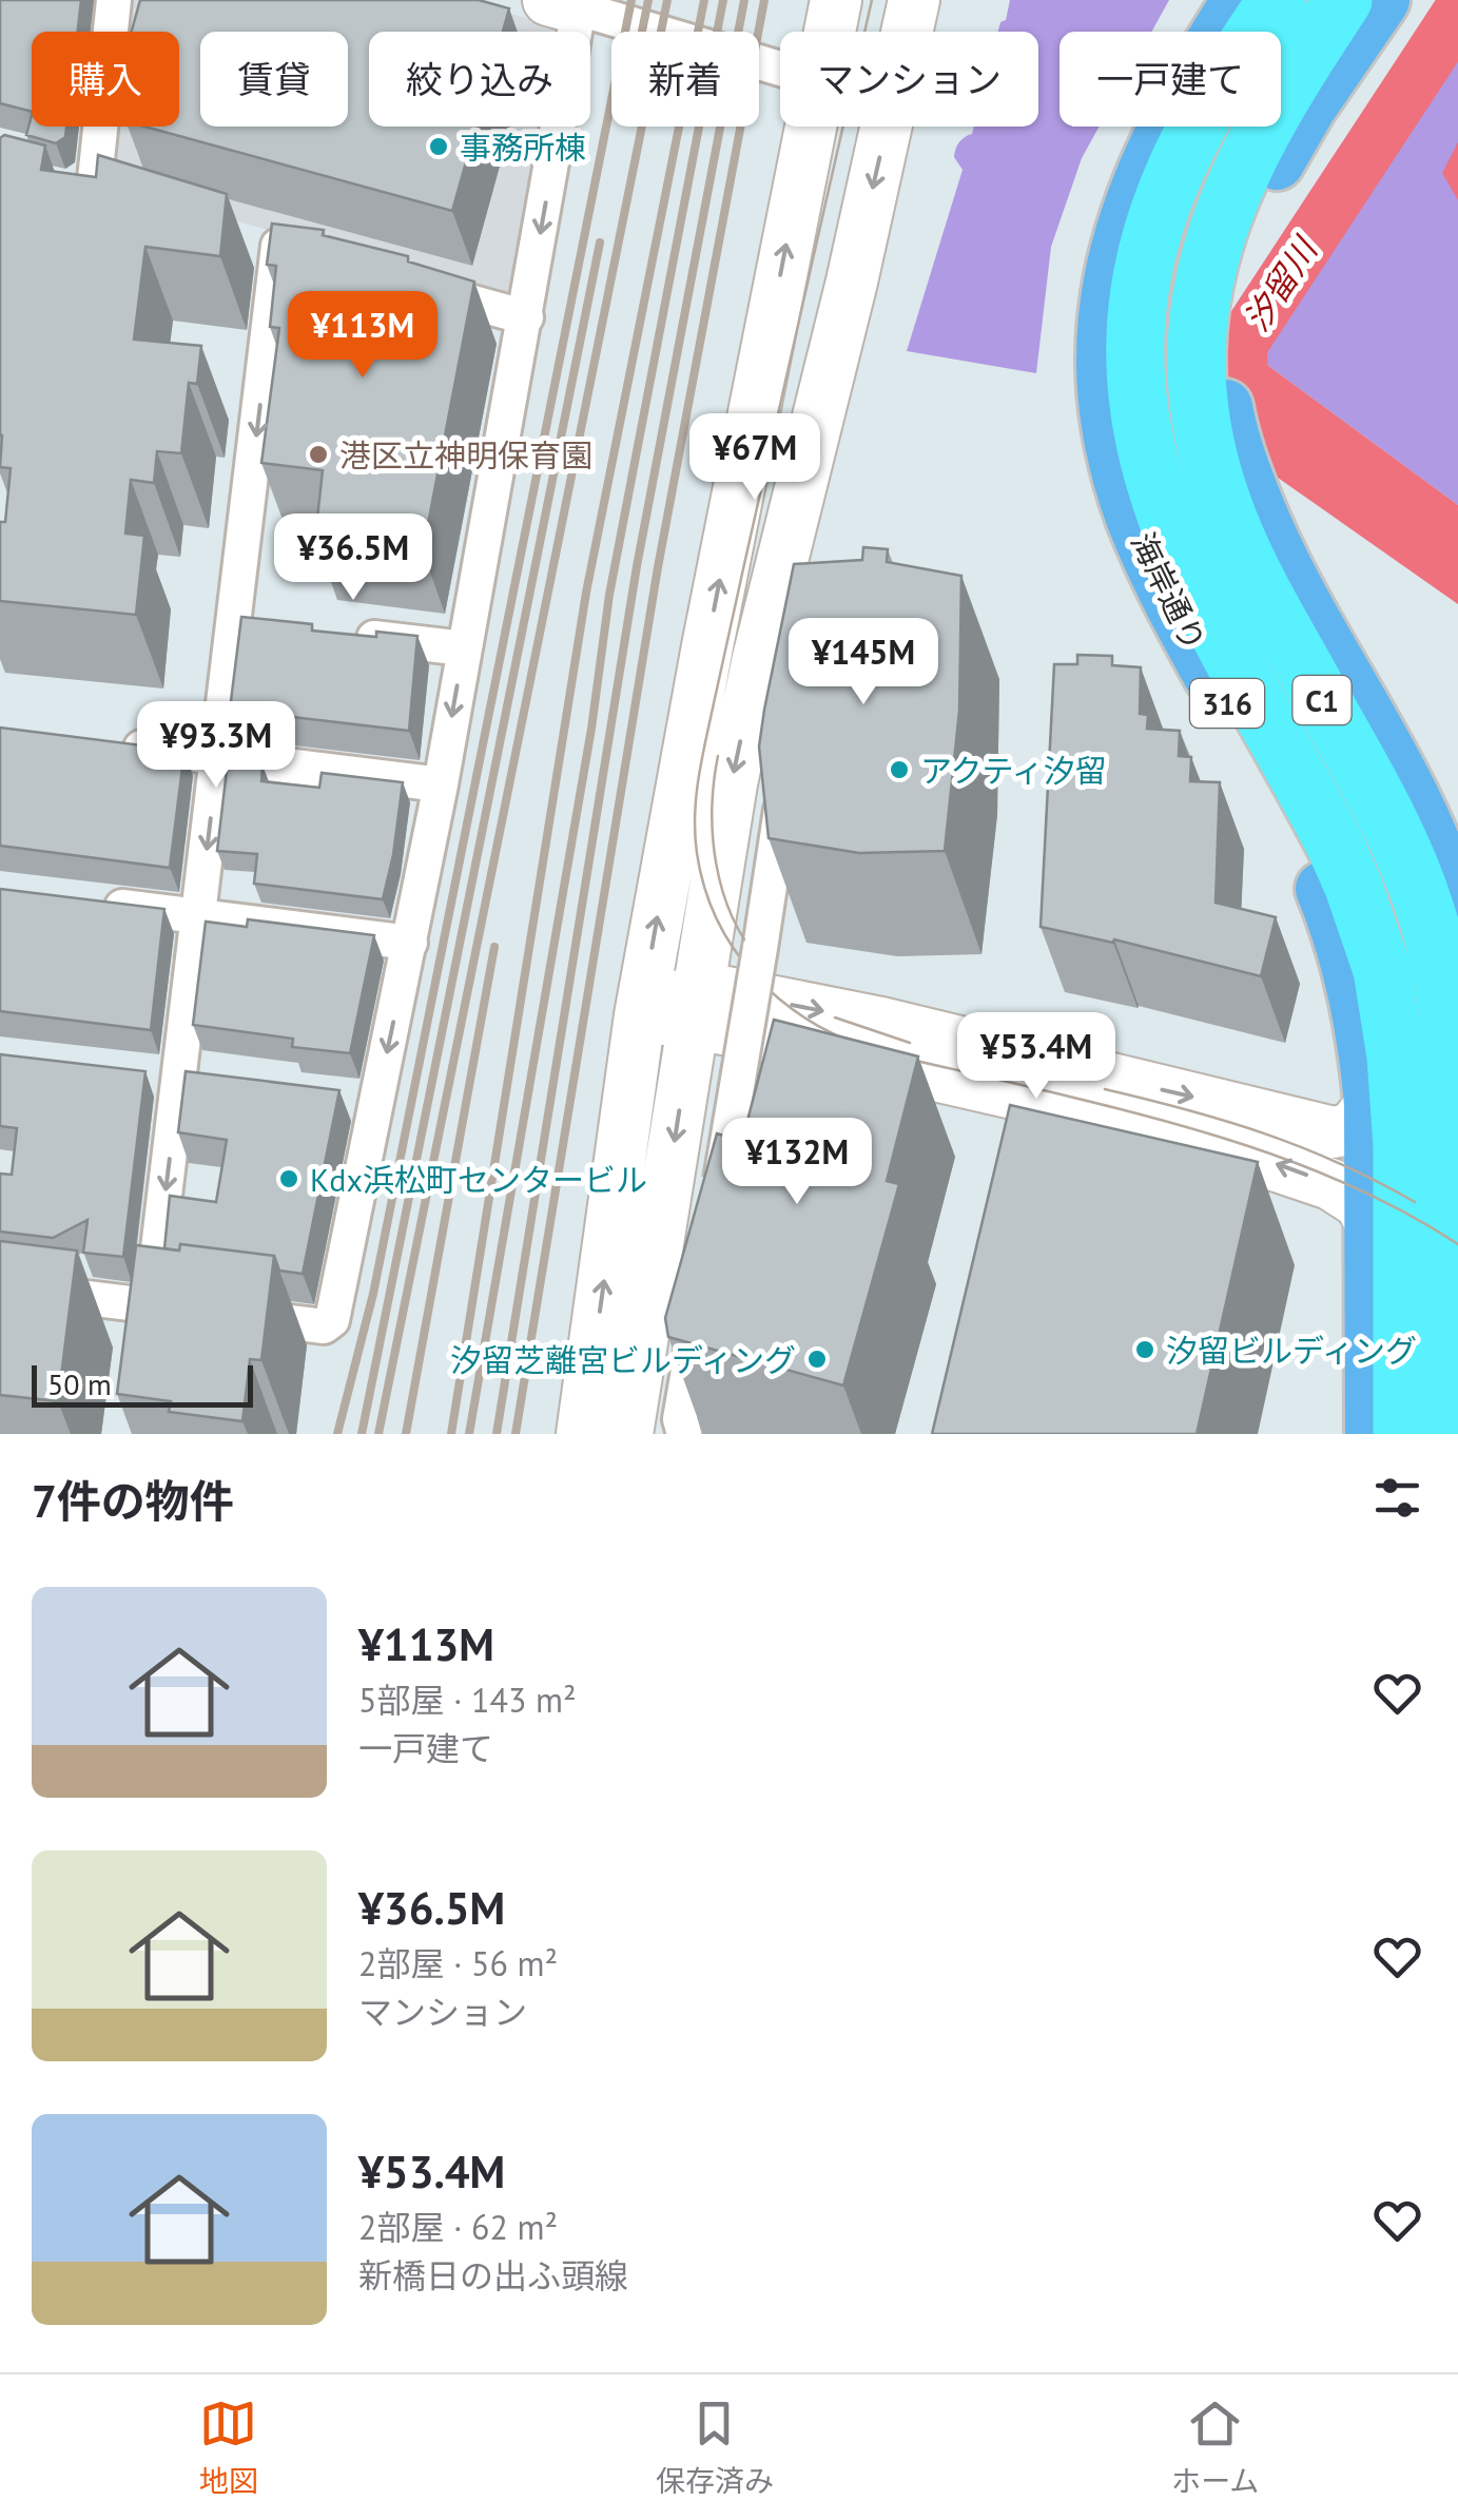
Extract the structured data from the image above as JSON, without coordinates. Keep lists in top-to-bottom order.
{
  "streets": {
    "highway": ["C1"],
    "main road": ["海岸通り", "316"]
  },
  "water": ["汐留川"],
  "places": [
    "事務所棟",
    "港区立神明保育園",
    "アクティ汐留",
    "Kdx浜松町センタービル",
    "汐留ビルディング",
    "汐留芝離宮ビルディング"
  ],
  "scale_bar": "50 m",
  "page": {
    "chip": [
      "購入",
      "賃貸",
      "絞り込み",
      "新着",
      "マンション",
      "一戸建て"
    ],
    "price": [
      "¥113M",
      "¥67M",
      "¥36.5M",
      "¥145M",
      "¥93.3M",
      "¥53.4M",
      "¥132M"
    ],
    "scale": "50 m",
    "heading": "7件の物件",
    "list": [
      {
        "name": "¥113M",
        "note": "5部屋 · 143 m² · 一戸建て"
      },
      {
        "name": "¥36.5M",
        "note": "2部屋 · 56 m² · マンション"
      },
      {
        "name": "¥53.4M",
        "note": "2部屋 · 62 m² · 新橋日の出ふ頭線"
      }
    ],
    "tabs": ["地図", "保存済み", "ホーム"]
  }
}
